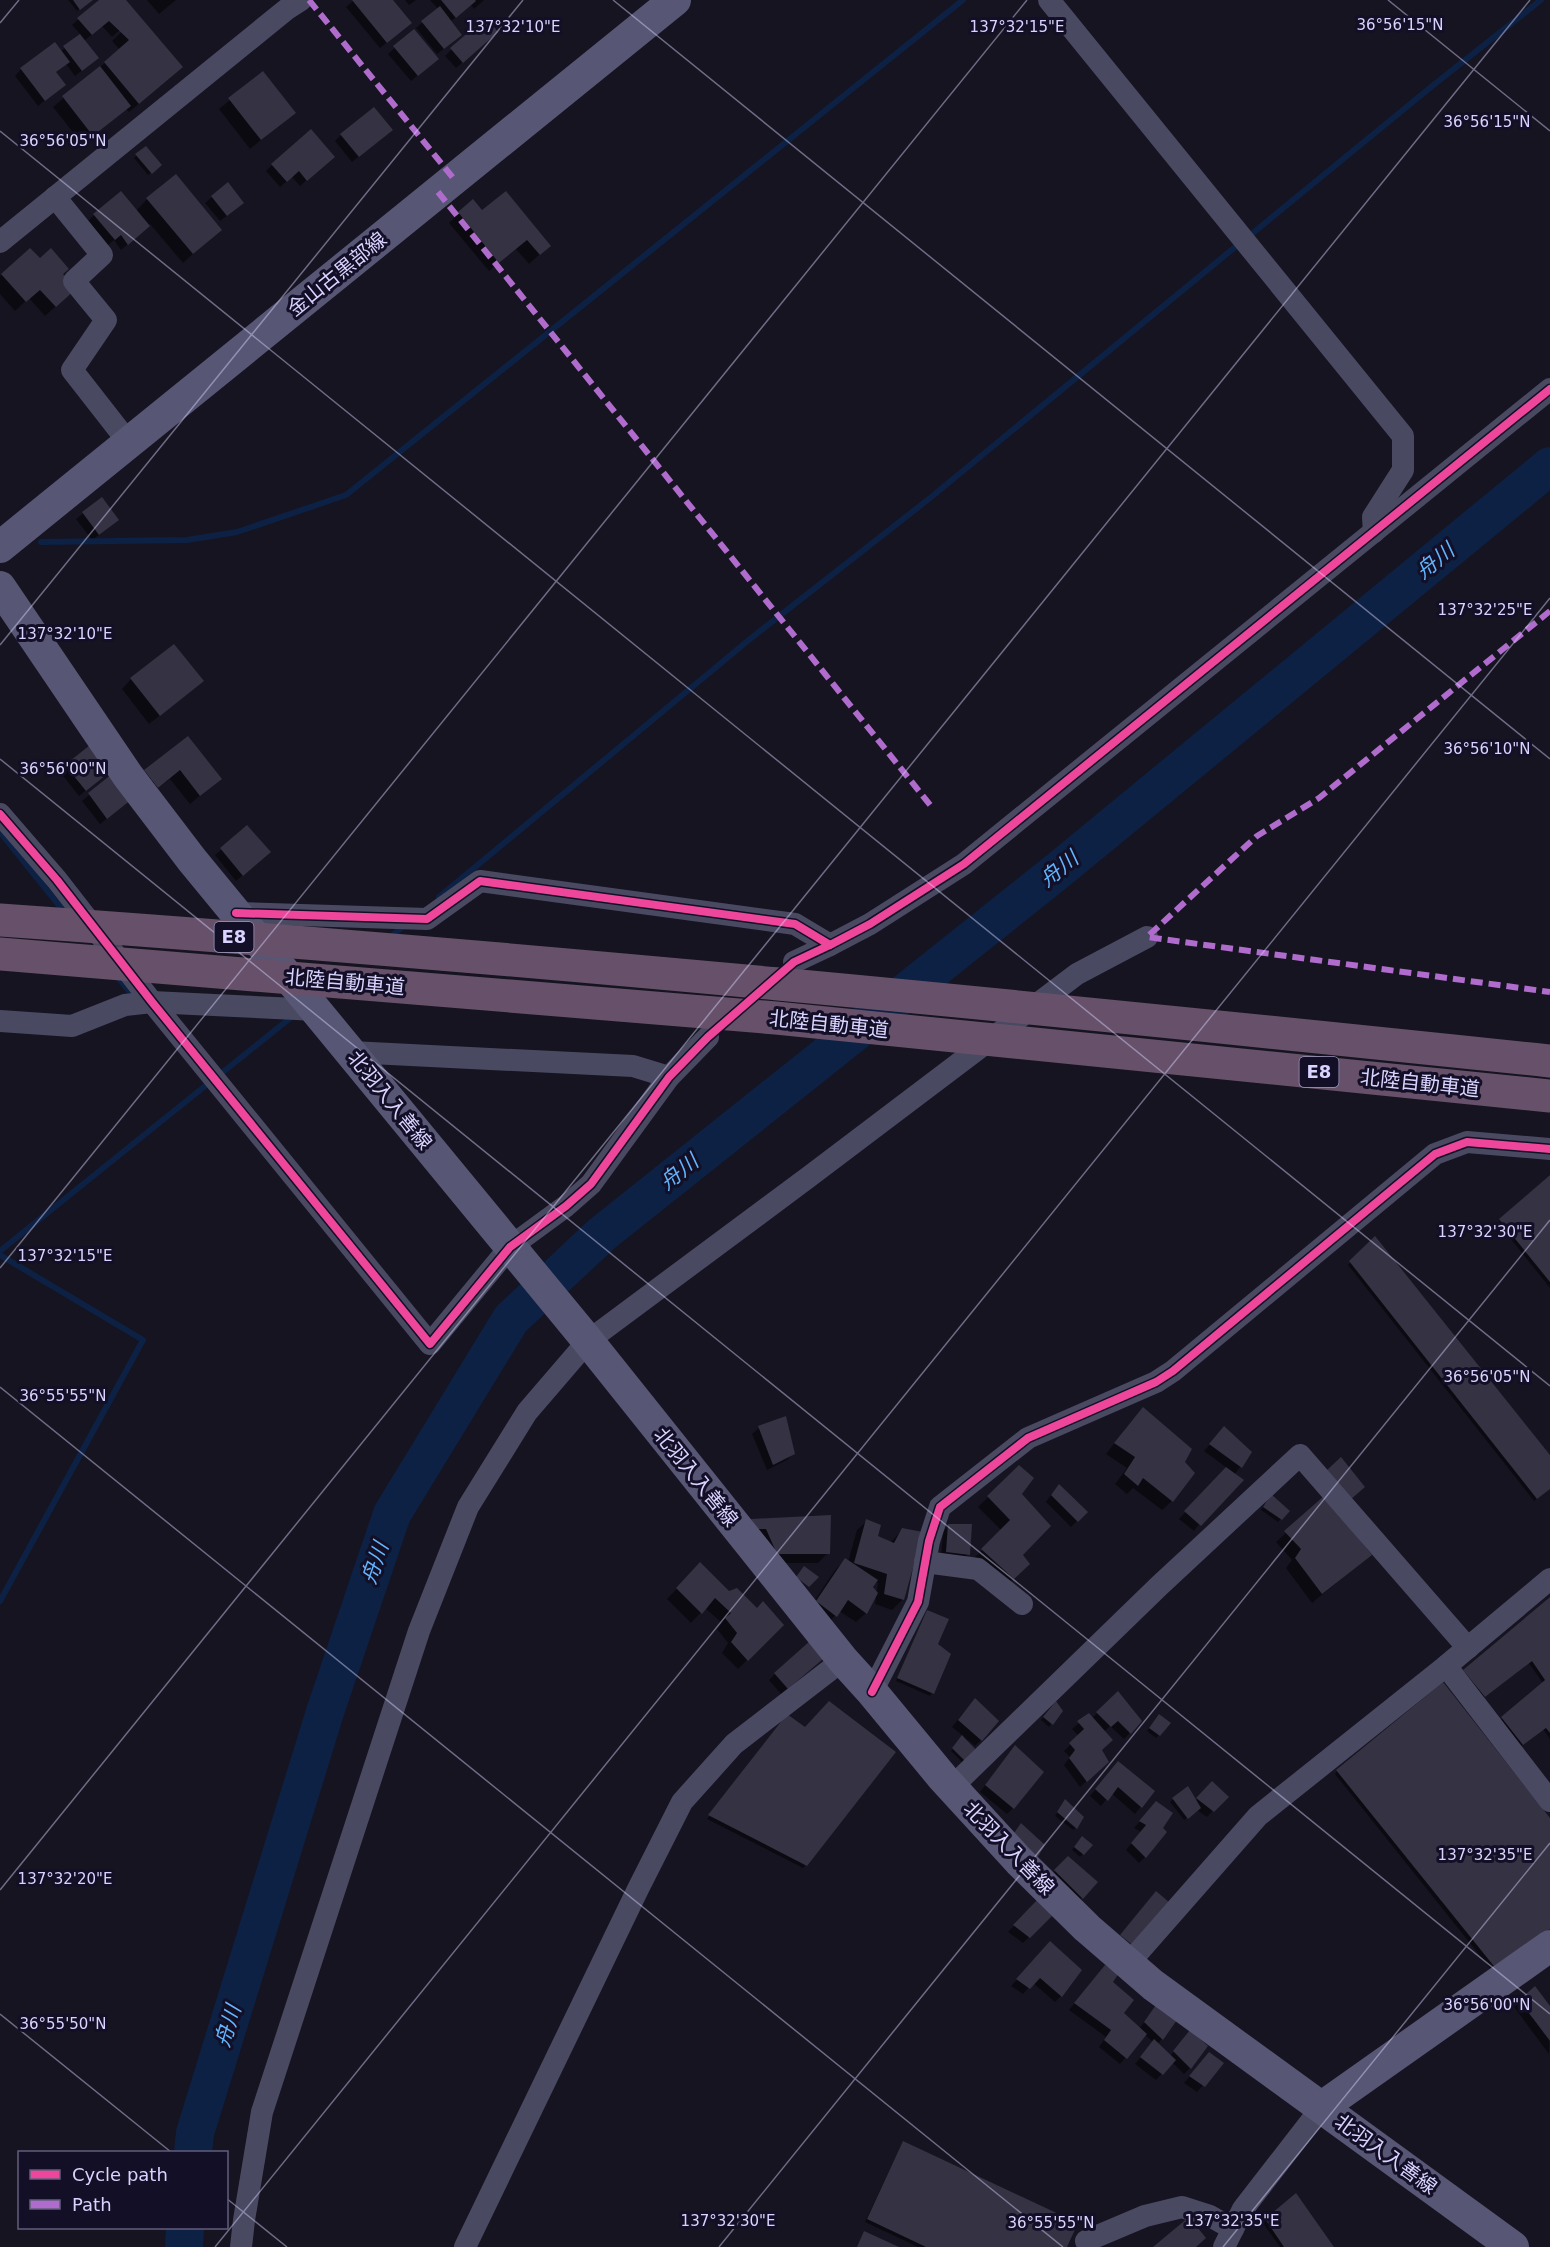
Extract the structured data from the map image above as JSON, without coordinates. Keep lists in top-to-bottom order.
{
  "streets": {
    "highway": ["E8", "北陸自動車道"],
    "main road": ["金山古黒部線", "北羽入入善線"]
  },
  "water": ["舟川"],
  "legend": ["Cycle path", "Path"],
  "coordinates": [
    "36°56'15\"N",
    "137°32'10\"E",
    "137°32'15\"E",
    "36°56'05\"N",
    "137°32'25\"E",
    "36°56'10\"N",
    "36°56'00\"N",
    "137°32'30\"E",
    "36°55'55\"N",
    "137°32'35\"E",
    "137°32'20\"E",
    "36°55'50\"N"
  ]
}
